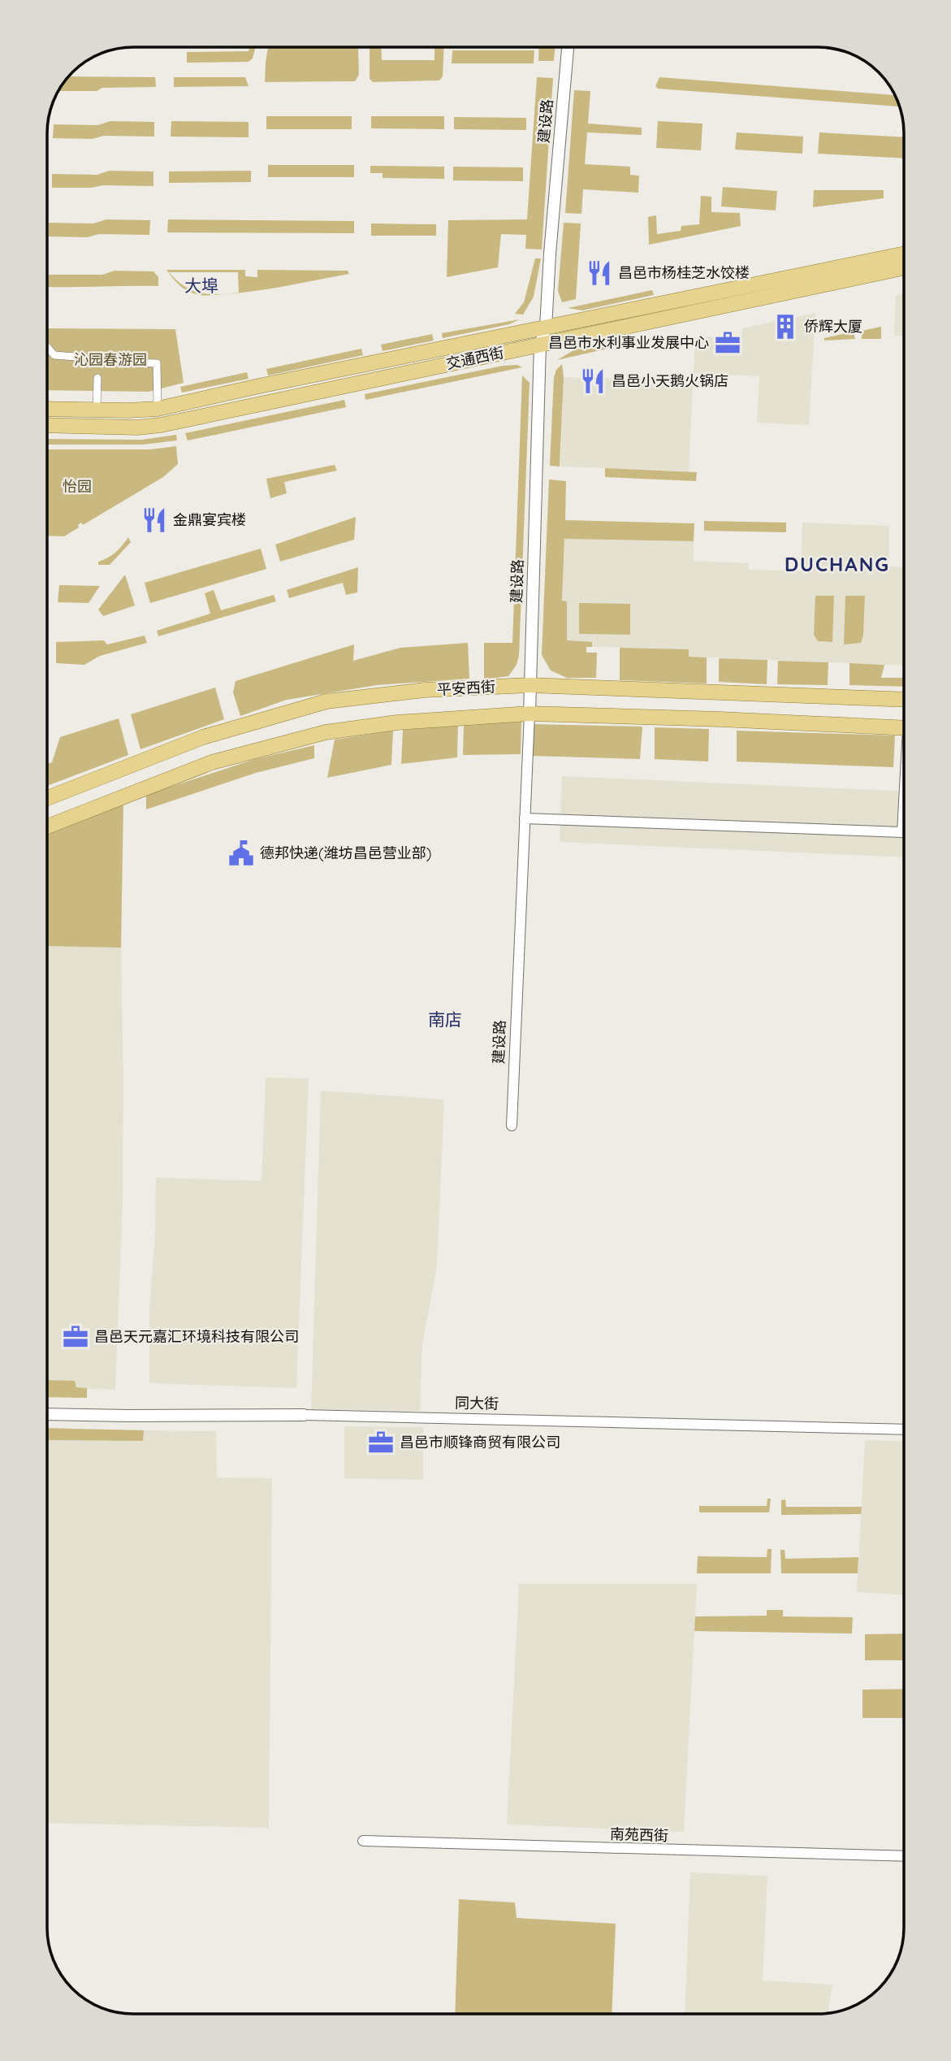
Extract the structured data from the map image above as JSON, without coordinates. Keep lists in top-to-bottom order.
{
  "streets": {
    "main road": ["交通西街", "平安西街"],
    "street": ["建设路", "同大街", "南苑西街"]
  },
  "crossings": [
    ["建设路", "交通西街"],
    ["建设路", "平安西街"]
  ],
  "districts": ["大埠", "DUCHANG", "南店"],
  "parks": ["沁园春游园", "怡园"],
  "places": {
    "restaurant": ["昌邑市杨桂芝水饺楼", "昌邑小天鹅火锅店", "金鼎宴宾楼"],
    "building": ["侨辉大厦"],
    "office": ["昌邑市水利事业发展中心", "昌邑天元嘉汇环境科技有限公司", "昌邑市顺锋商贸有限公司"],
    "public building": ["德邦快递(潍坊昌邑营业部)"]
  }
}
